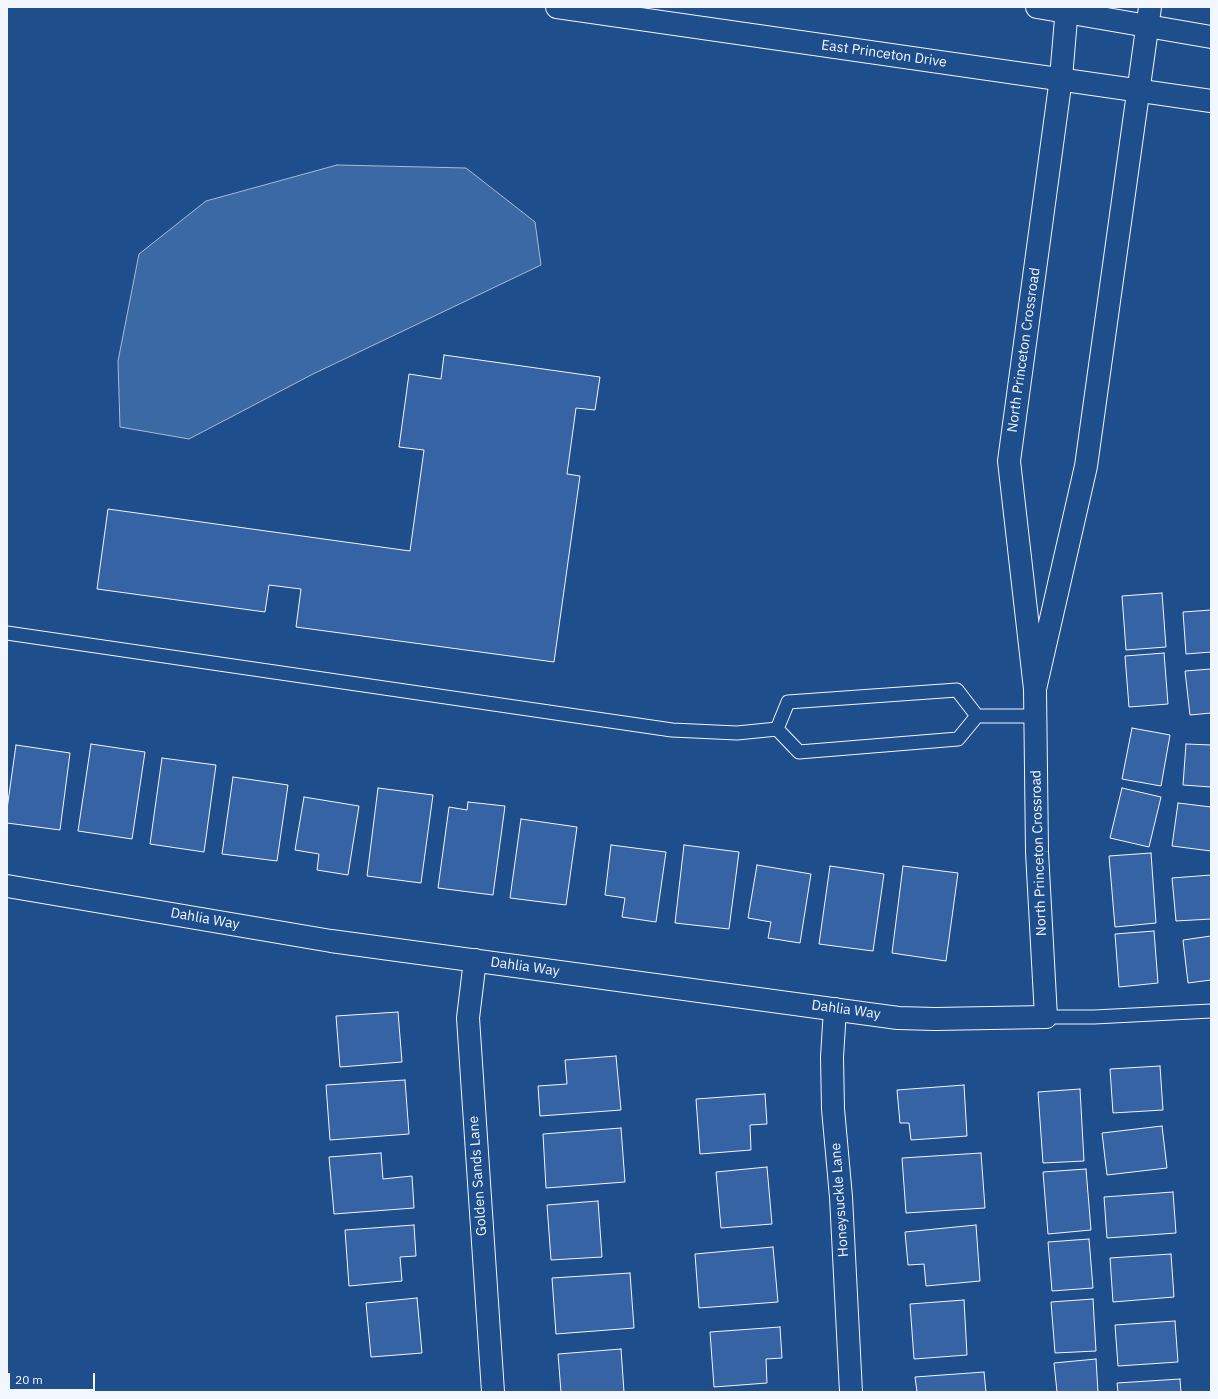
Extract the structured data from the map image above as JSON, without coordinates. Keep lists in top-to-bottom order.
{
  "streets": {
    "main road": [
      "East Princeton Drive",
      "North Princeton Crossroad",
      "Dahlia Way",
      "Golden Sands Lane",
      "Honeysuckle Lane"
    ]
  },
  "crossings": [
    ["East Princeton Drive", "North Princeton Crossroad"],
    ["North Princeton Crossroad", "Dahlia Way"],
    ["Dahlia Way", "Golden Sands Lane"],
    ["Dahlia Way", "Honeysuckle Lane"]
  ],
  "scale_bar": "20 m"
}
